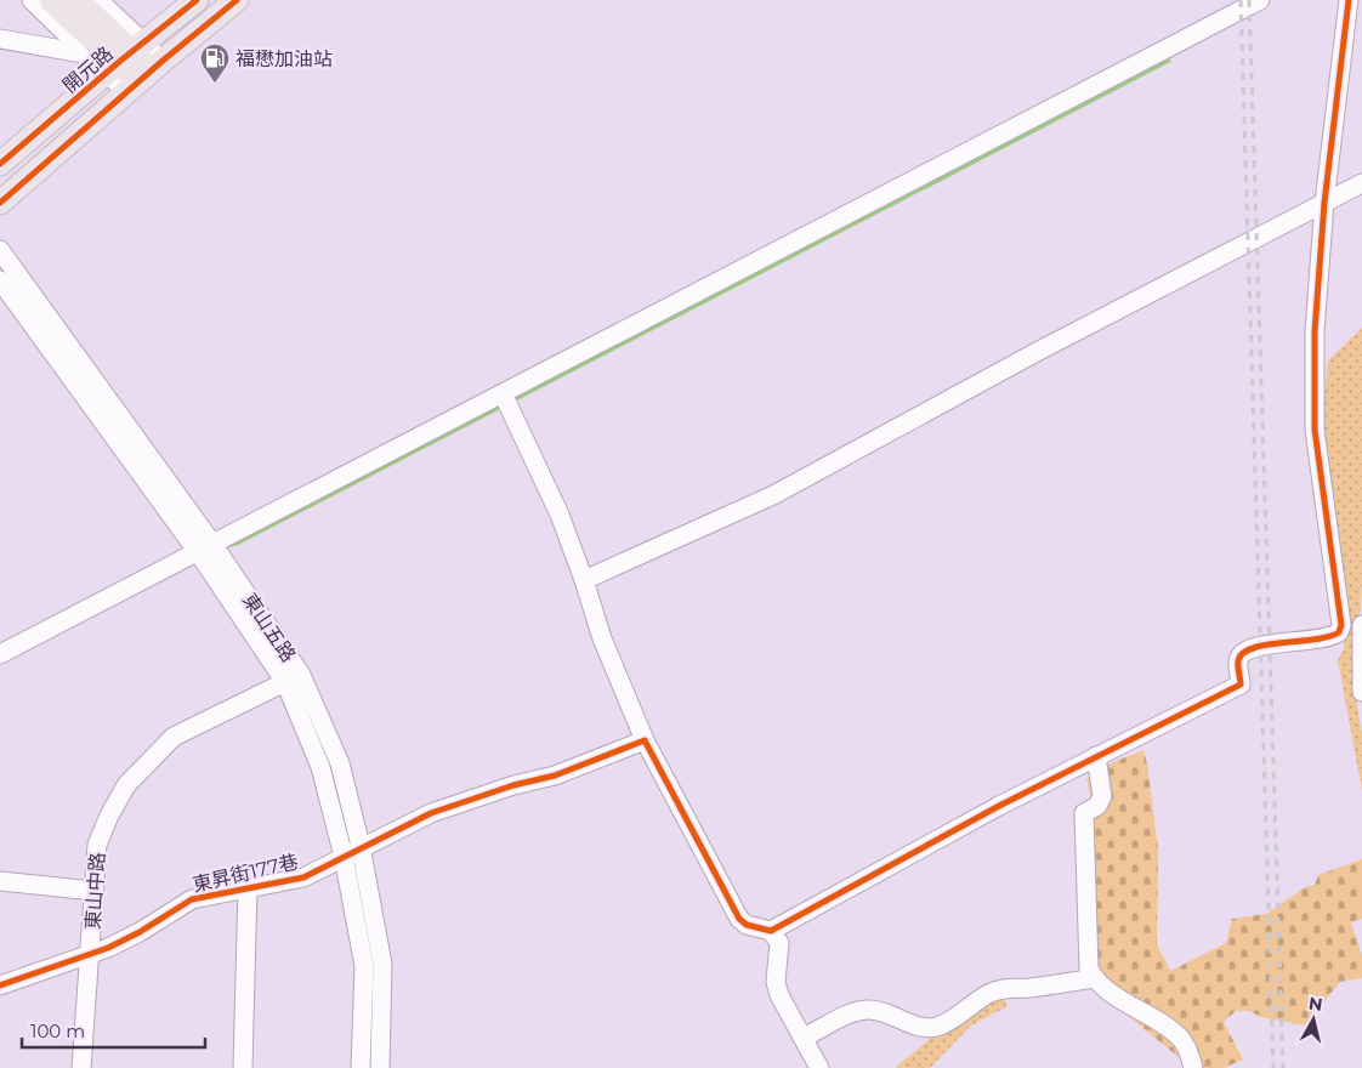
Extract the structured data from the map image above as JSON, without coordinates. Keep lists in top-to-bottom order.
{
  "streets": {
    "main road": ["開元路"],
    "street": ["東山五路", "東昇街177巷", "東山中路"]
  },
  "crossings": [
    ["東山五路", "東昇街177巷"],
    ["東山五路", "東山中路"],
    ["東昇街177巷", "東山中路"]
  ],
  "places": {
    "fuel station": ["福懋加油站"]
  },
  "scale_bar": "100 m",
  "north": "top"
}
